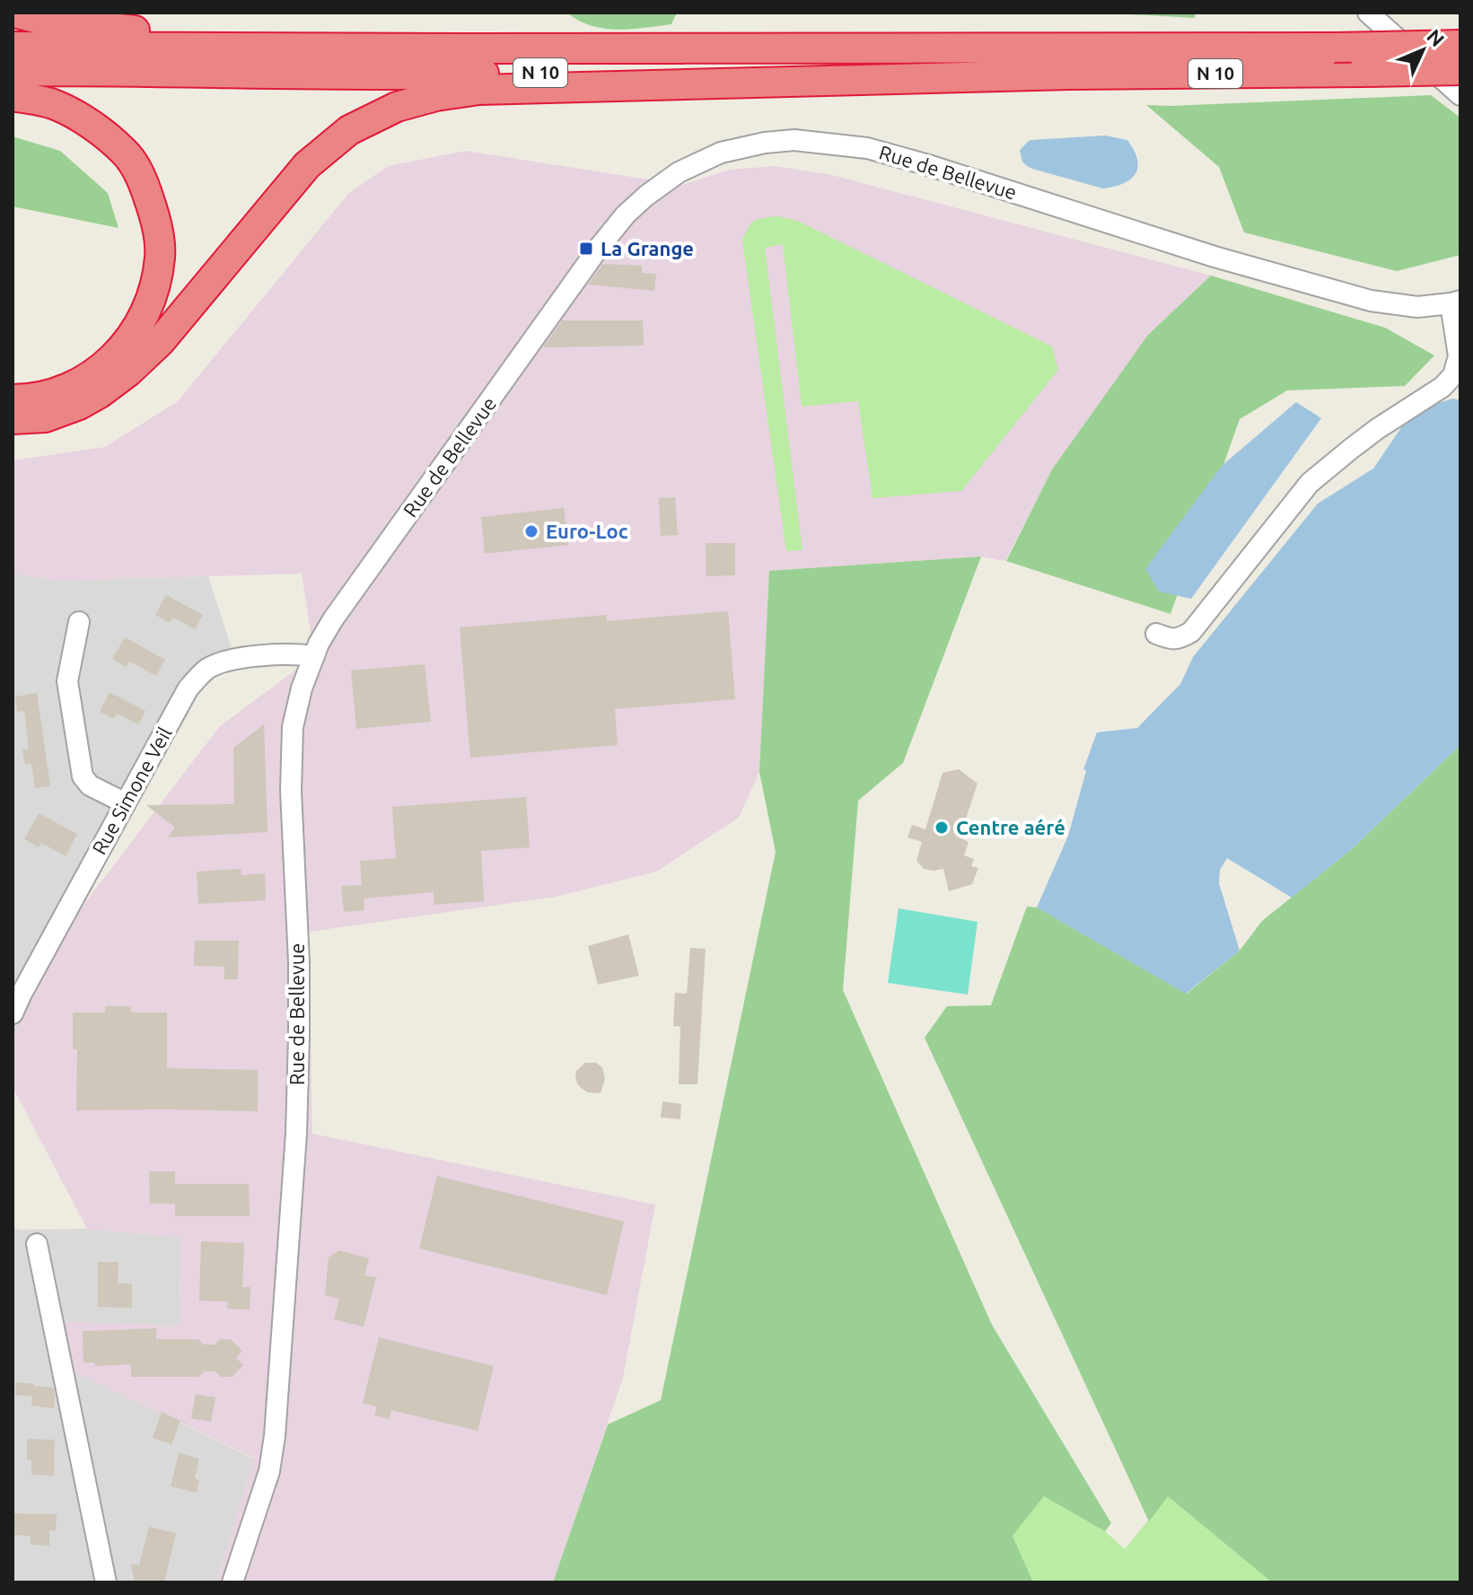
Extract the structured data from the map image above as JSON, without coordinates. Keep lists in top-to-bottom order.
{
  "streets": {
    "highway": ["N 10"],
    "street": ["Rue de Bellevue", "Rue Simone Veil"]
  },
  "crossings": [
    ["Rue de Bellevue", "Rue Simone Veil"]
  ],
  "places": {
    "transit": ["La Grange"],
    "other": ["Euro-Loc", "Centre aéré"]
  },
  "north": "top right"
}
